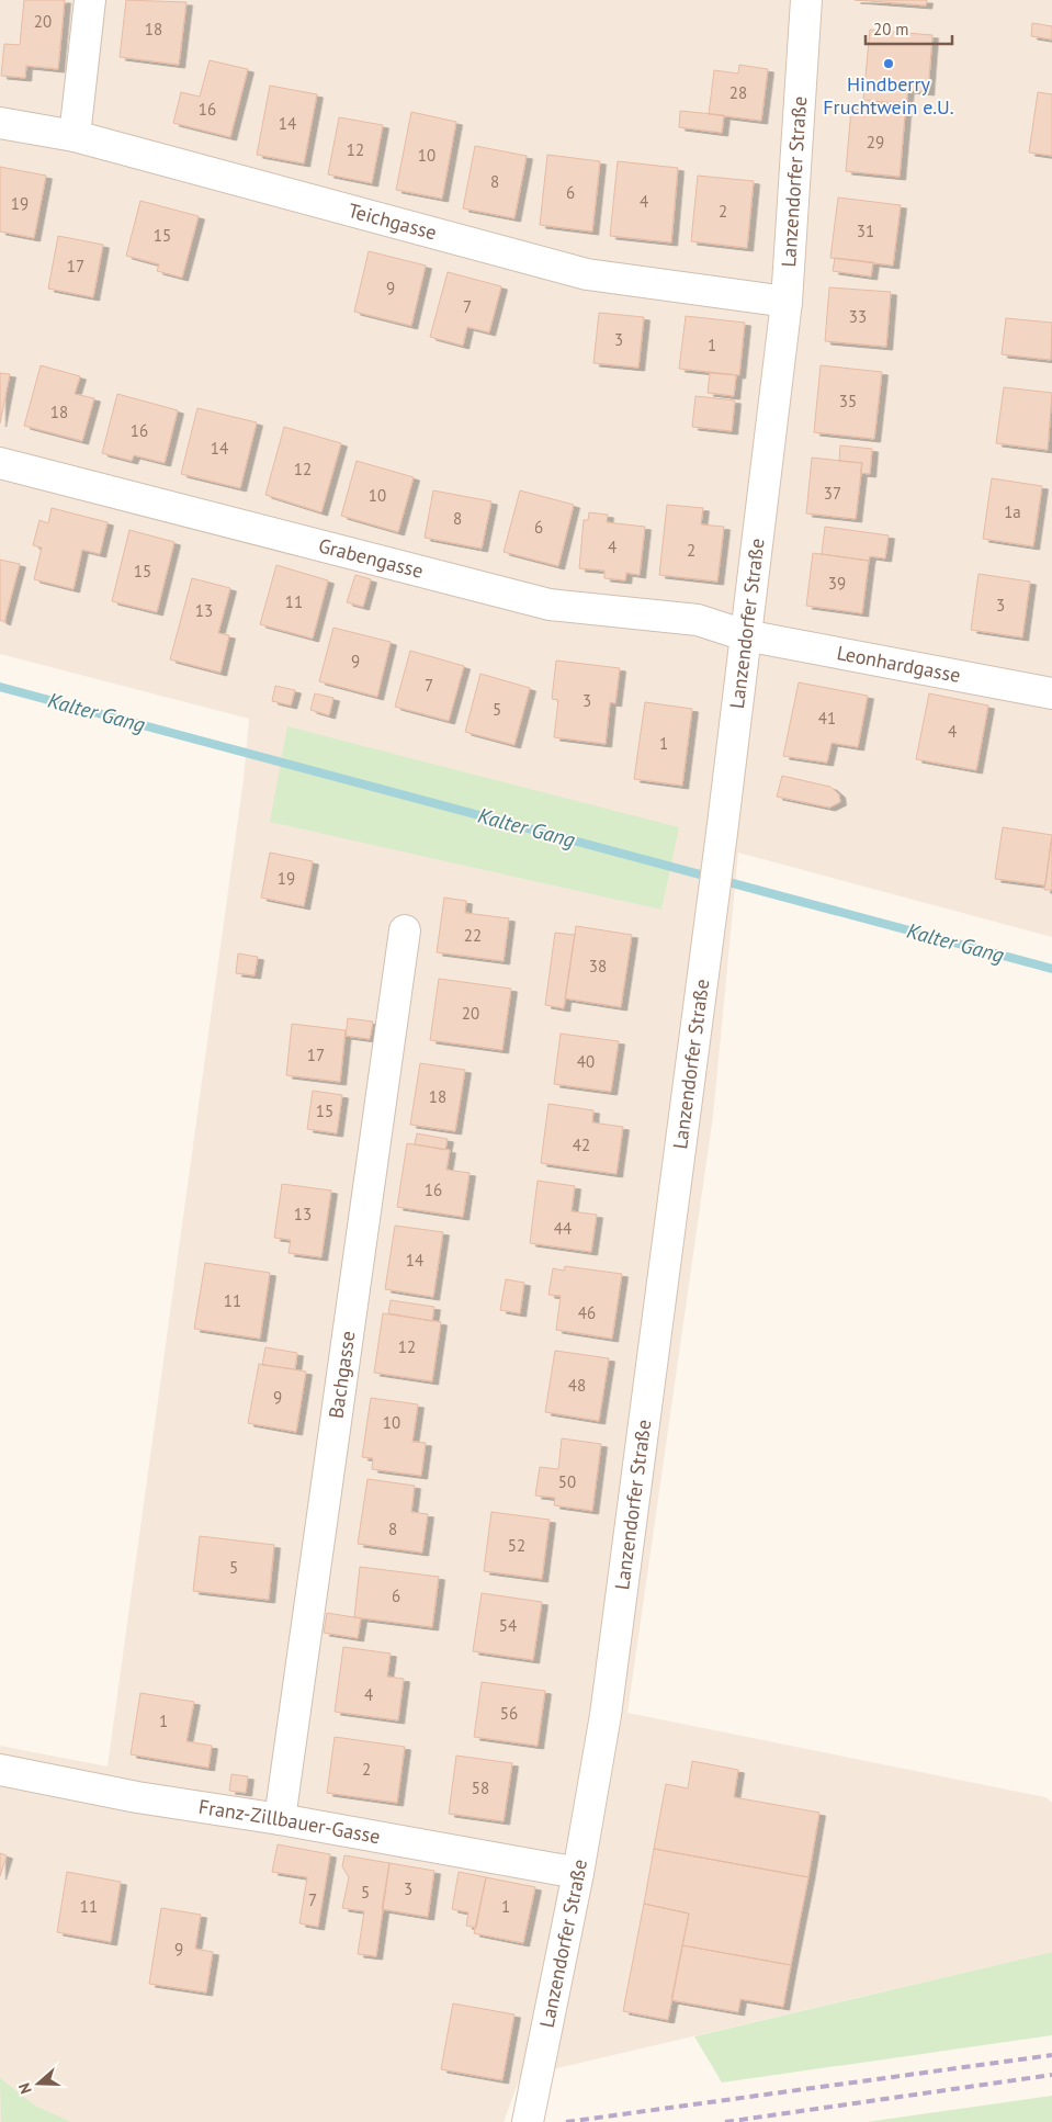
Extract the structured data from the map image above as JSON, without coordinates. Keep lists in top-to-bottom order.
{
  "streets": {
    "street": [
      "Lanzendorfer Straße",
      "Teichgasse",
      "Grabengasse",
      "Leonhardgasse",
      "Bachgasse",
      "Franz-Zillbauer-Gasse"
    ]
  },
  "crossings": [
    ["Lanzendorfer Straße", "Teichgasse"],
    ["Lanzendorfer Straße", "Grabengasse"],
    ["Lanzendorfer Straße", "Leonhardgasse"],
    ["Lanzendorfer Straße", "Franz-Zillbauer-Gasse"],
    ["Grabengasse", "Leonhardgasse"],
    ["Bachgasse", "Franz-Zillbauer-Gasse"]
  ],
  "water": ["Kalter Gang"],
  "places": ["Hindberry Fruchtwein e.U."],
  "house_numbers": [
    "20",
    "18",
    "28",
    "16",
    "14",
    "29",
    "12",
    "10",
    "8",
    "6",
    "4",
    "19",
    "2",
    "31",
    "15",
    "17",
    "9",
    "7",
    "33",
    "3",
    "1",
    "35",
    "18",
    "16",
    "14",
    "12",
    "37",
    "10",
    "1a",
    "8",
    "6",
    "4",
    "2",
    "15",
    "39",
    "11",
    "3",
    "13",
    "9",
    "7",
    "3",
    "5",
    "41",
    "4",
    "1",
    "19",
    "22",
    "38",
    "20",
    "17",
    "40",
    "18",
    "15",
    "42",
    "16",
    "13",
    "44",
    "14",
    "11",
    "46",
    "12",
    "48",
    "9",
    "10",
    "50",
    "8",
    "52",
    "5",
    "6",
    "54",
    "4",
    "56",
    "1",
    "2",
    "58",
    "3",
    "5",
    "7",
    "11",
    "1",
    "9"
  ],
  "scale_bar": "20 m",
  "north": "left"
}
